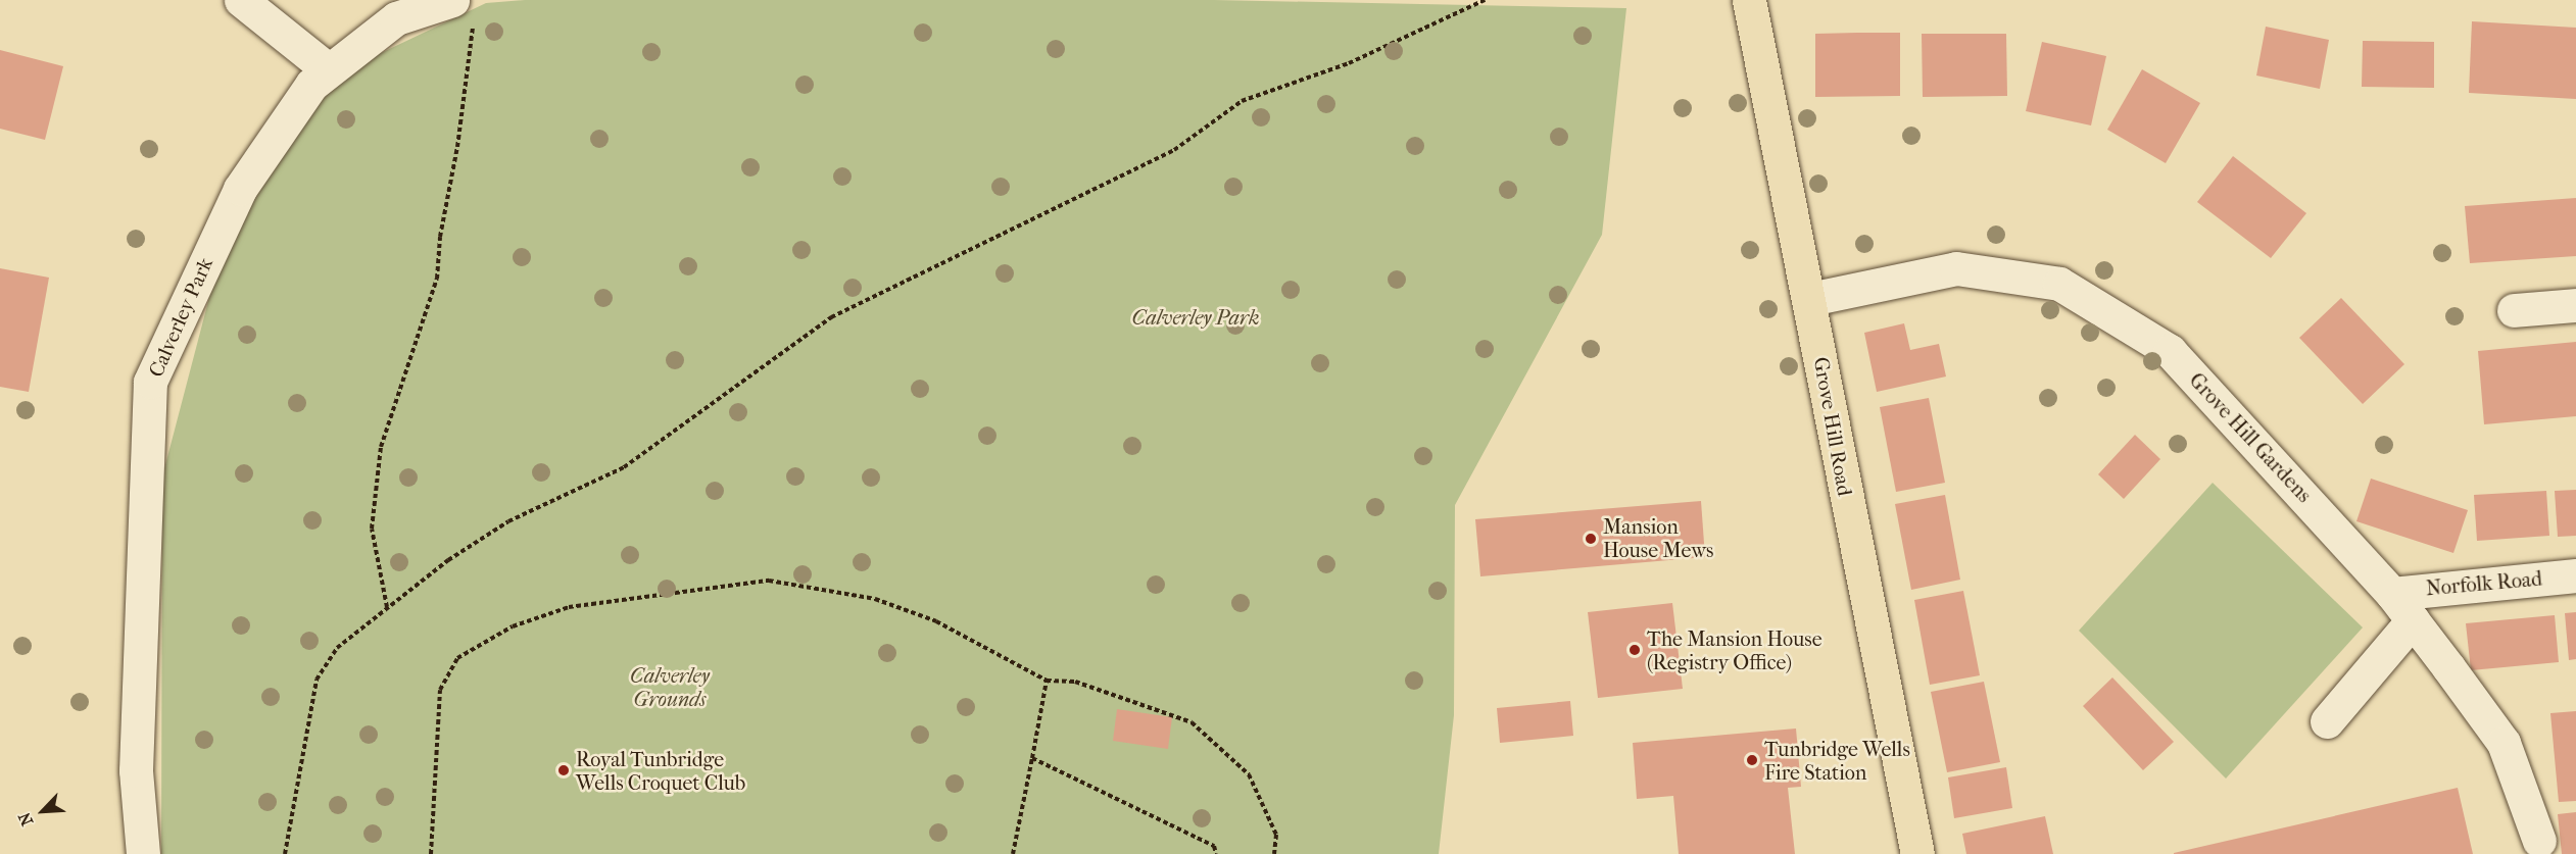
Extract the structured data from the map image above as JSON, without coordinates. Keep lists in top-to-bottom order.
{
  "streets": {
    "main road": ["Grove Hill Road"],
    "street": ["Calverley Park", "Grove Hill Gardens", "Norfolk Road"]
  },
  "crossings": [
    ["Grove Hill Road", "Grove Hill Gardens"],
    ["Grove Hill Gardens", "Norfolk Road"]
  ],
  "parks": ["Calverley Park", "Calverley Grounds"],
  "places": [
    "Mansion House Mews",
    "The Mansion House (Registry Office)",
    "Tunbridge Wells Fire Station",
    "Royal Tunbridge Wells Croquet Club"
  ],
  "north": "bottom left"
}
